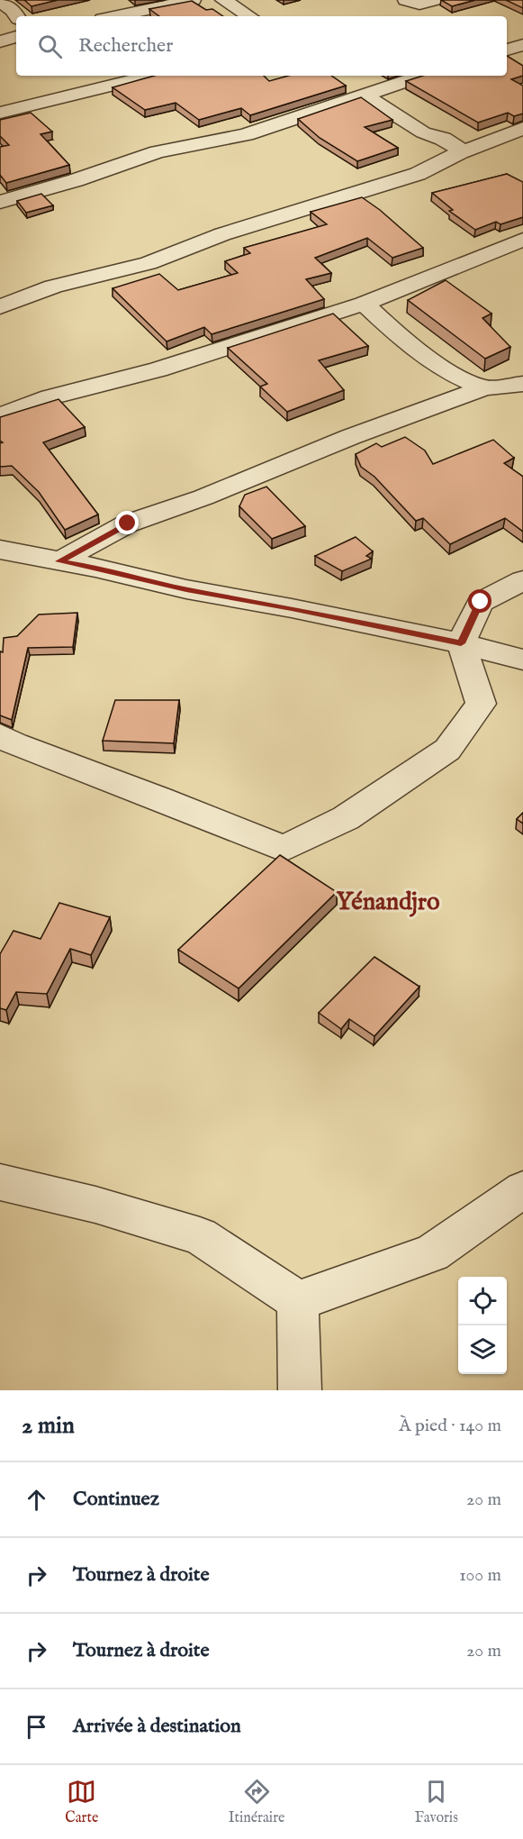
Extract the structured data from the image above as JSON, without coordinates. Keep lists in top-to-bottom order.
{
  "districts": ["Yénandjro"],
  "page": {
    "search": "Rechercher",
    "heading": ["2 min", "À pied · 140 m"],
    "list": [
      ["Continuez", "20 m"],
      ["Tournez à droite", "100 m"],
      ["Tournez à droite", "20 m"],
      "Arrivée à destination"
    ],
    "nav": ["Carte", "Itinéraire", "Favoris"]
  }
}
